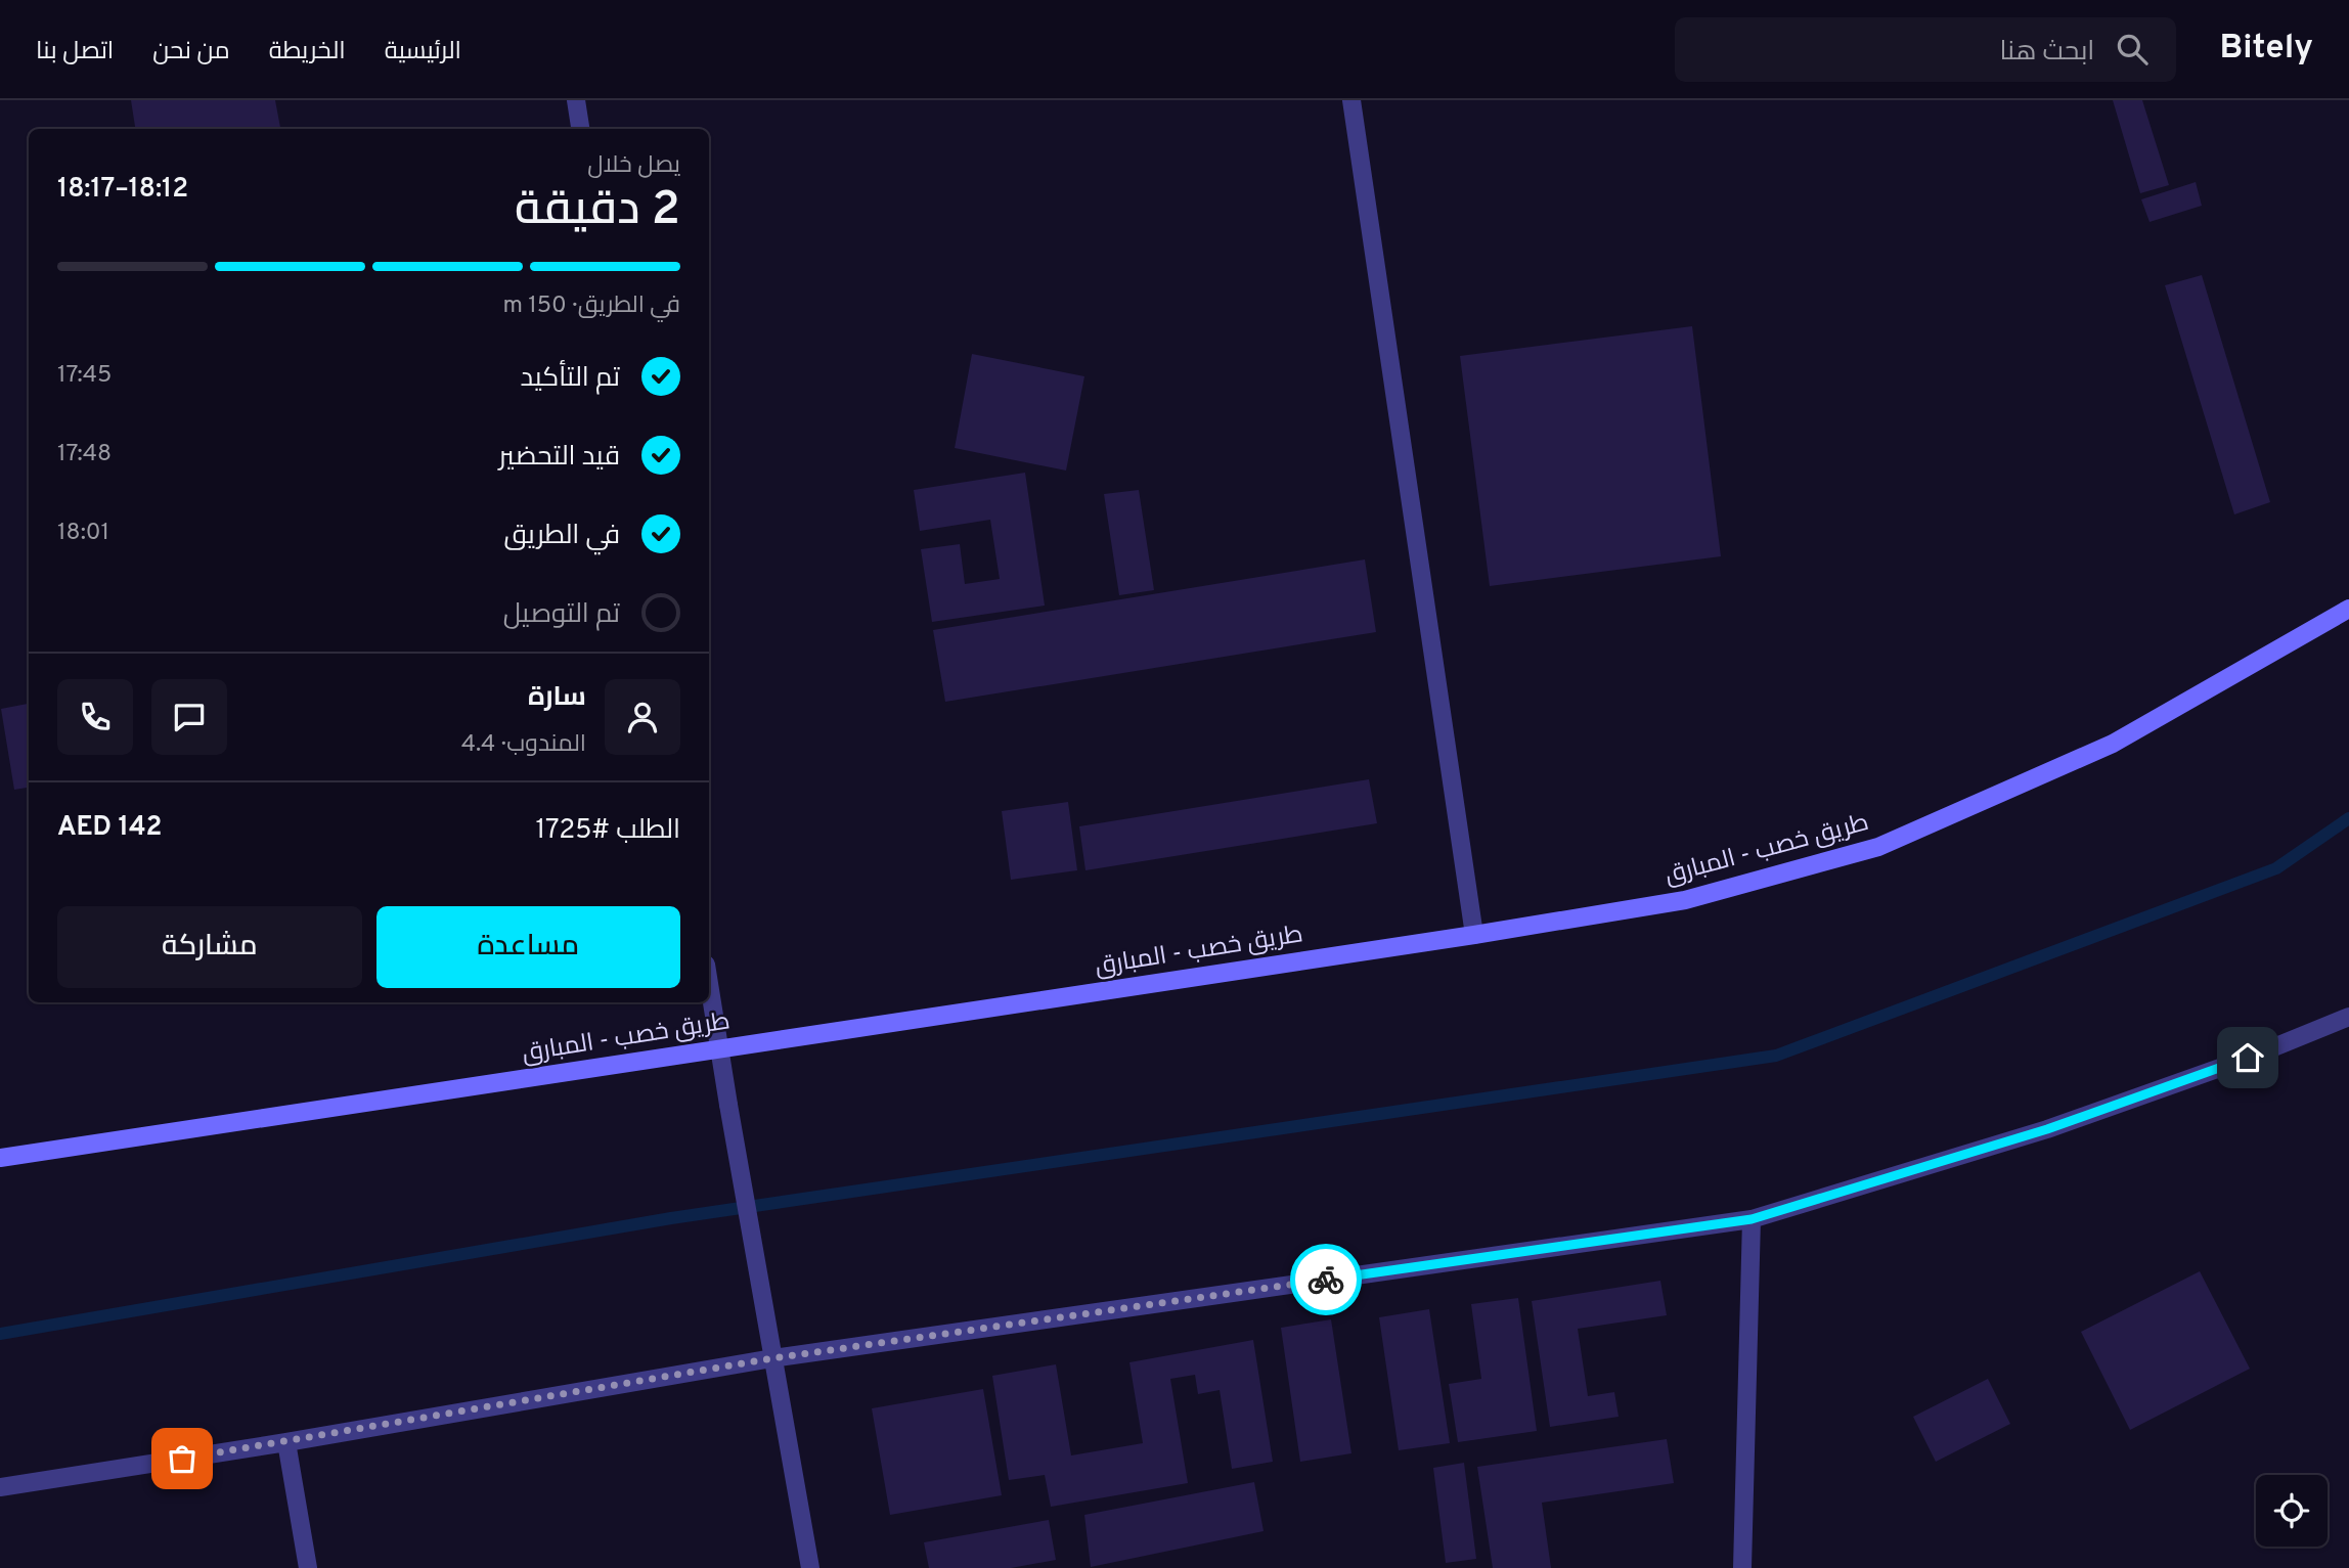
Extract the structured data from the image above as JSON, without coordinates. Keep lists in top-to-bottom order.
{
  "streets": {
    "main road": ["طريق خصب - المبارق"]
  },
  "page": {
    "header": "Bitely",
    "search": "ابحث هنا",
    "nav": [
      "الرئيسية",
      "الخريطة",
      "من نحن",
      "اتصل بنا"
    ],
    "heading": ["2 دقيقة", "يصل خلال", "18:12–18:17"],
    "panel": [
      "سارة",
      "المندوب · 4.4",
      "الطلب #1725",
      "AED 142"
    ],
    "bar": "في الطريق · 150 m",
    "list": [
      ["تم التأكيد", "17:45"],
      ["قيد التحضير", "17:48"],
      ["في الطريق", "18:01"],
      "تم التوصيل"
    ],
    "buttons": ["مساعدة", "مشاركة"]
  }
}
